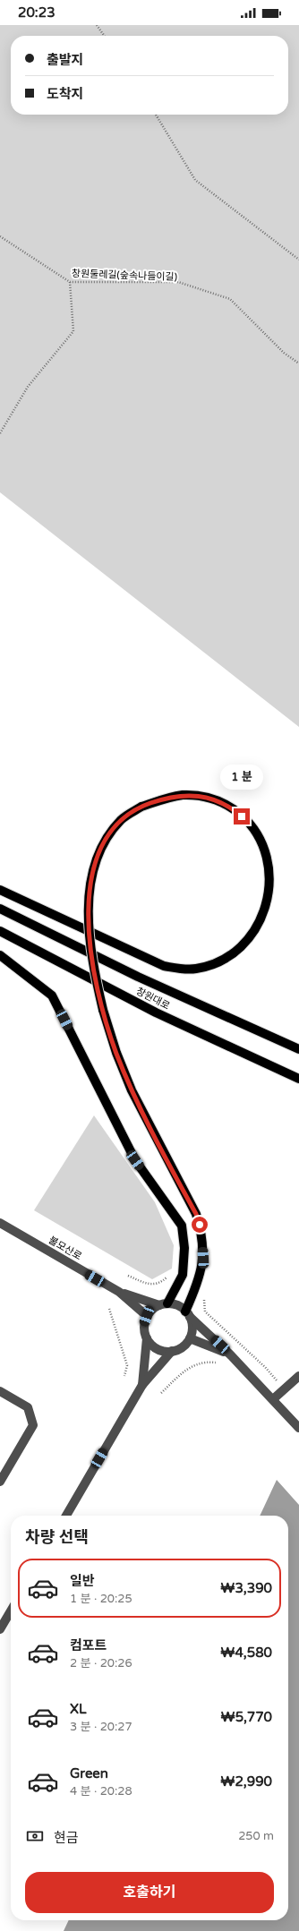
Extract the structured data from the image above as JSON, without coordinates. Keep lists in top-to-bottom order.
{
  "streets": {
    "main road": ["창원대로"],
    "street": ["불모산로"],
    "path": ["창원둘레길(숲속나들이길)"]
  },
  "page": {
    "status": "20:23",
    "banner": ["출발지", "도착지"],
    "bubble": "1 분",
    "heading": "차량 선택",
    "list": [
      {
        "name": "일반",
        "note": "1 분 · 20:25",
        "value": "₩3,390"
      },
      {
        "name": "컴포트",
        "note": "2 분 · 20:26",
        "value": "₩4,580"
      },
      {
        "name": "XL",
        "note": "3 분 · 20:27",
        "value": "₩5,770"
      },
      {
        "name": "Green",
        "note": "4 분 · 20:28",
        "value": "₩2,990"
      }
    ],
    "pay": ["현금", "250 m"],
    "buttons": "호출하기"
  }
}
